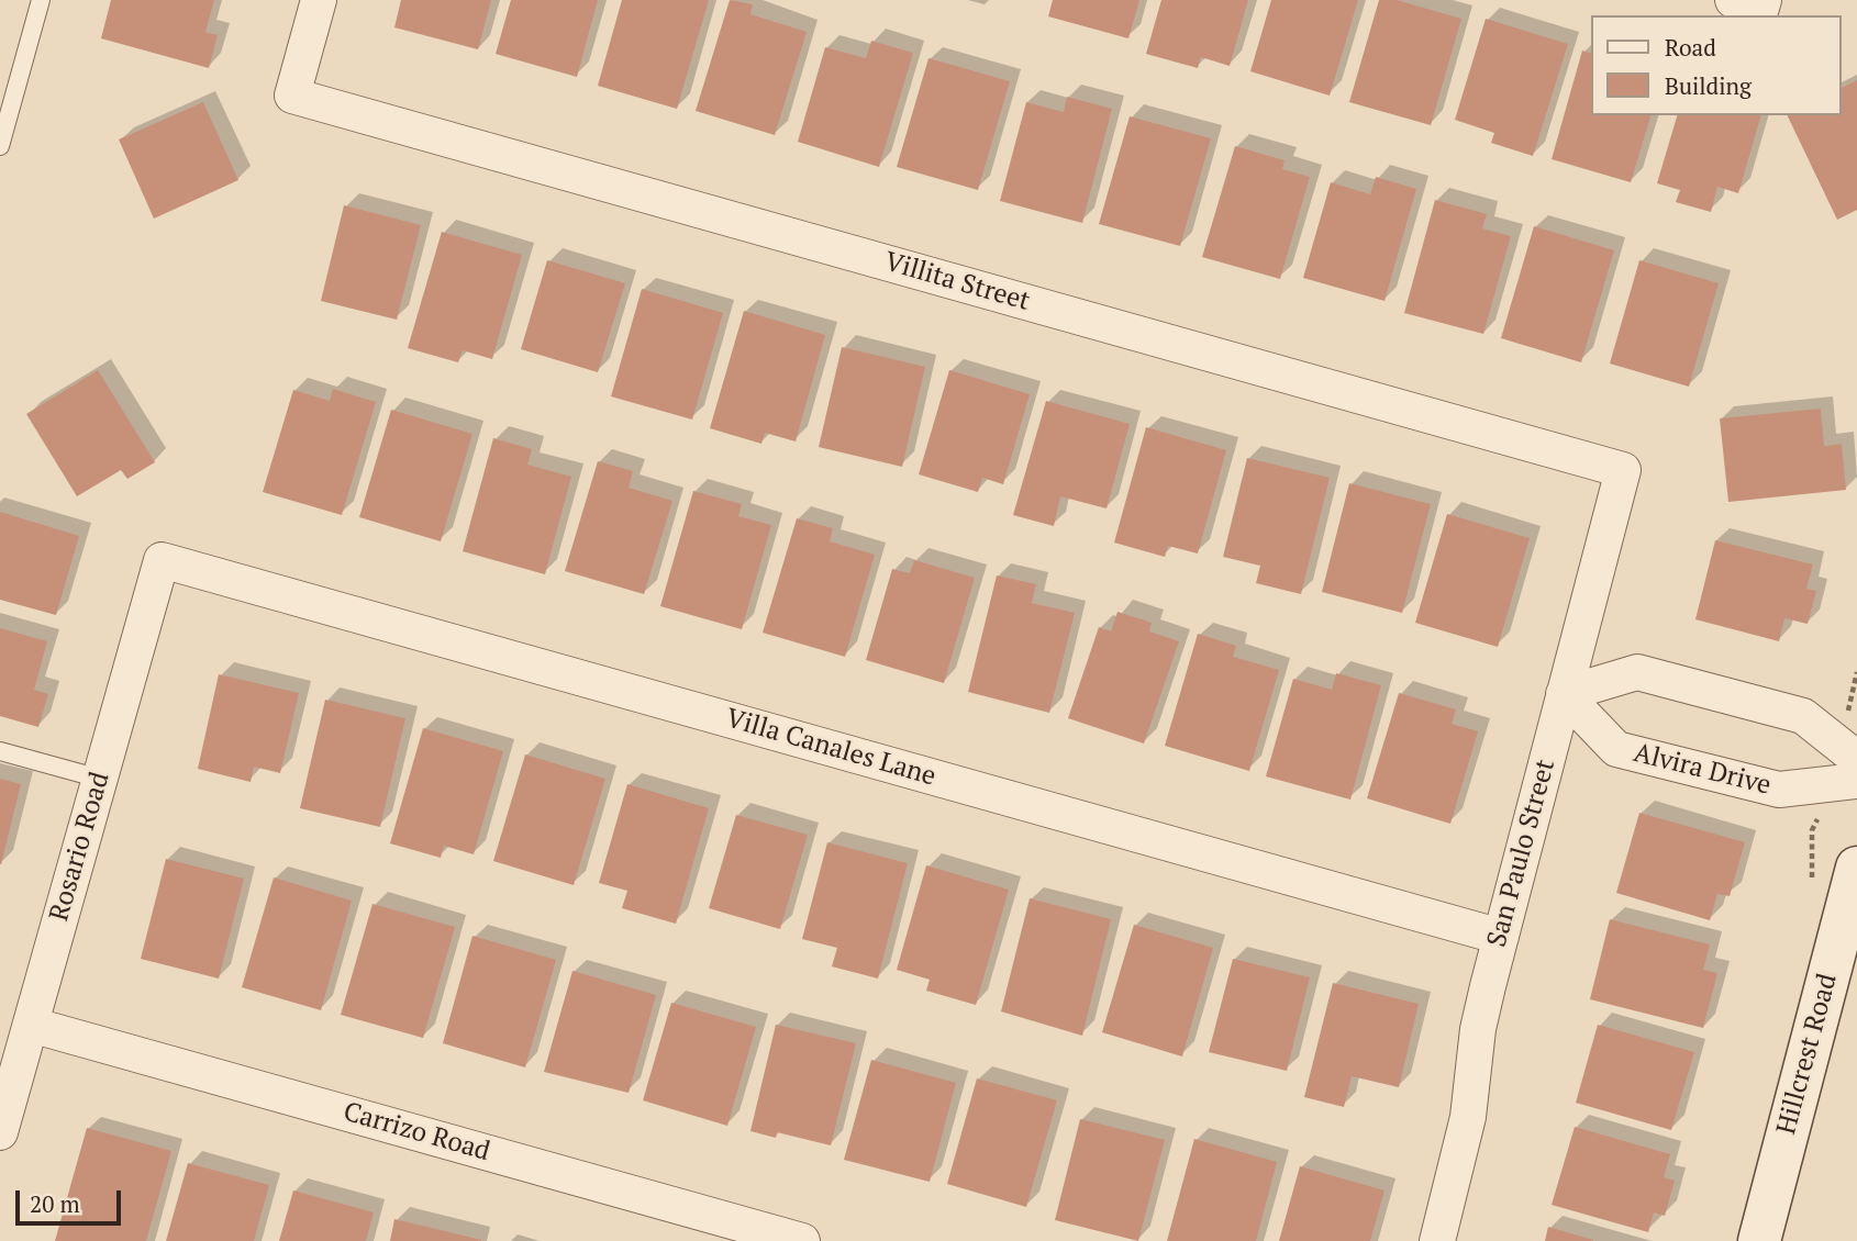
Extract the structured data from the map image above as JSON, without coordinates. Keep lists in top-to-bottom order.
{
  "streets": {
    "street": [
      "Villita Street",
      "Villa Canales Lane",
      "Alvira Drive",
      "Rosario Road",
      "San Paulo Street",
      "Hillcrest Road",
      "Carrizo Road"
    ]
  },
  "crossings": [
    ["Villita Street", "San Paulo Street"],
    ["Villa Canales Lane", "Rosario Road"],
    ["Villa Canales Lane", "San Paulo Street"],
    ["Alvira Drive", "San Paulo Street"],
    ["Rosario Road", "Carrizo Road"]
  ],
  "legend": ["Road", "Building"],
  "scale_bar": "20 m"
}
